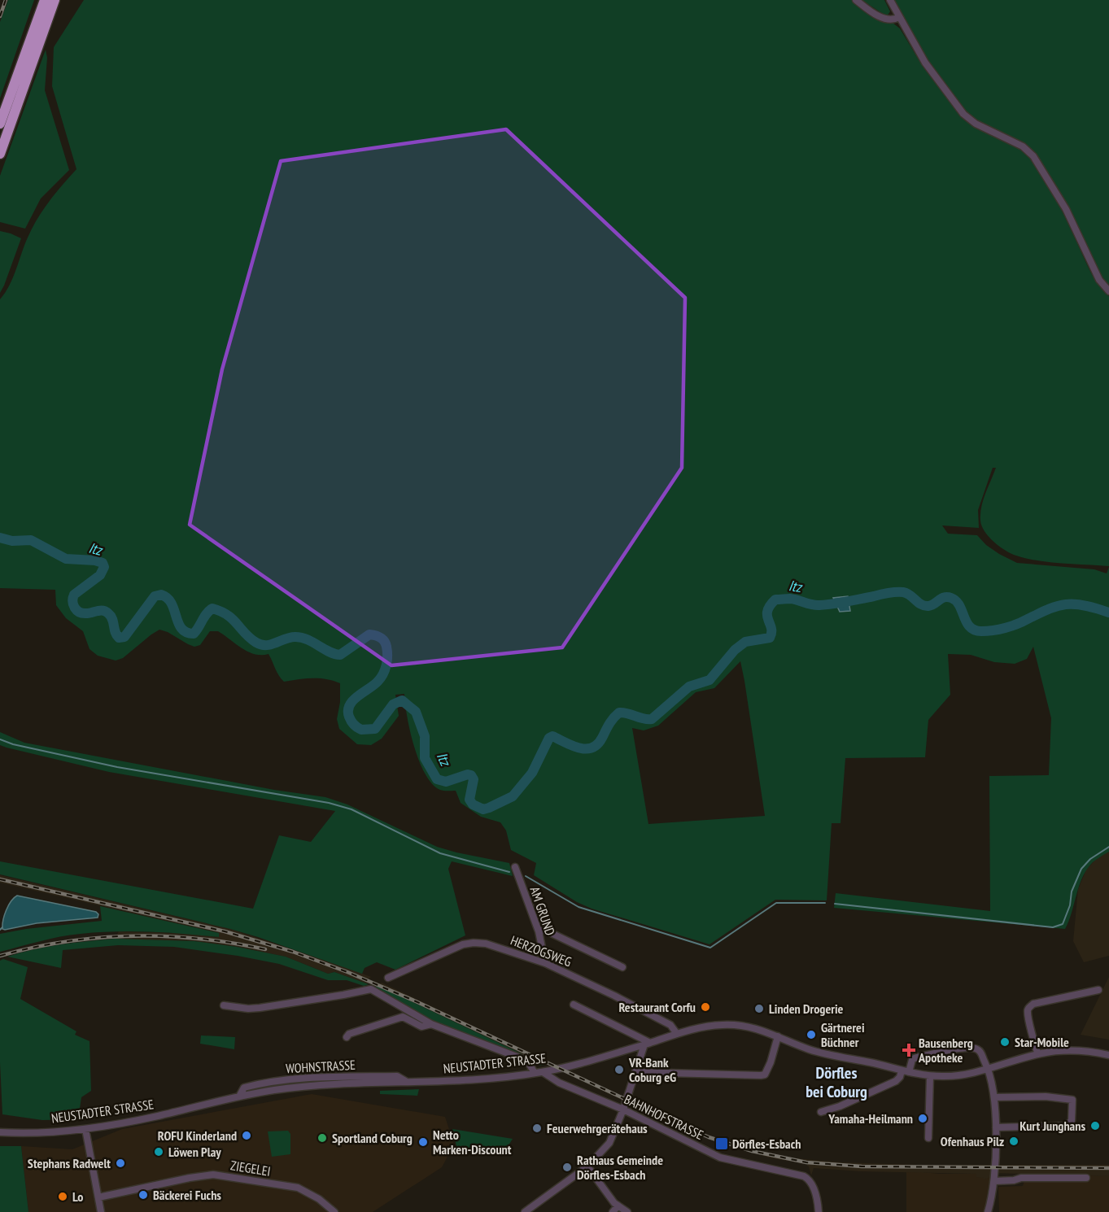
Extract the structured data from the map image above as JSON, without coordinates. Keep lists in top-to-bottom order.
{
  "streets": {
    "street": [
      "AM GRUND",
      "HERZOGSWEG",
      "NEUSTADTER STRASSE",
      "BAHNHOFSTRASSE",
      "ZIEGELEI"
    ]
  },
  "crossings": [
    ["AM GRUND", "HERZOGSWEG"],
    ["HERZOGSWEG", "NEUSTADTER STRASSE"],
    ["NEUSTADTER STRASSE", "BAHNHOFSTRASSE"]
  ],
  "districts": ["Dörfles bei Coburg"],
  "water": ["Itz"],
  "places": {
    "other": [
      "Restaurant Corfu",
      "Linden Drogerie",
      "Gärtnerei Büchner",
      "Star-Mobile",
      "VR-Bank Coburg eG",
      "Yamaha-Heilmann",
      "Kurt Junghans",
      "Feuerwehrgerätehaus",
      "ROFU Kinderland",
      "Sportland Coburg",
      "Ofenhaus Pilz",
      "Netto Marken-Discount",
      "Löwen Play",
      "Stephans Radwelt",
      "Rathaus Gemeinde Dörfles-Esbach",
      "Bäckerei Fuchs",
      "Lo"
    ],
    "health": ["Bausenberg Apotheke"],
    "transit": ["Dörfles-Esbach"]
  }
}
